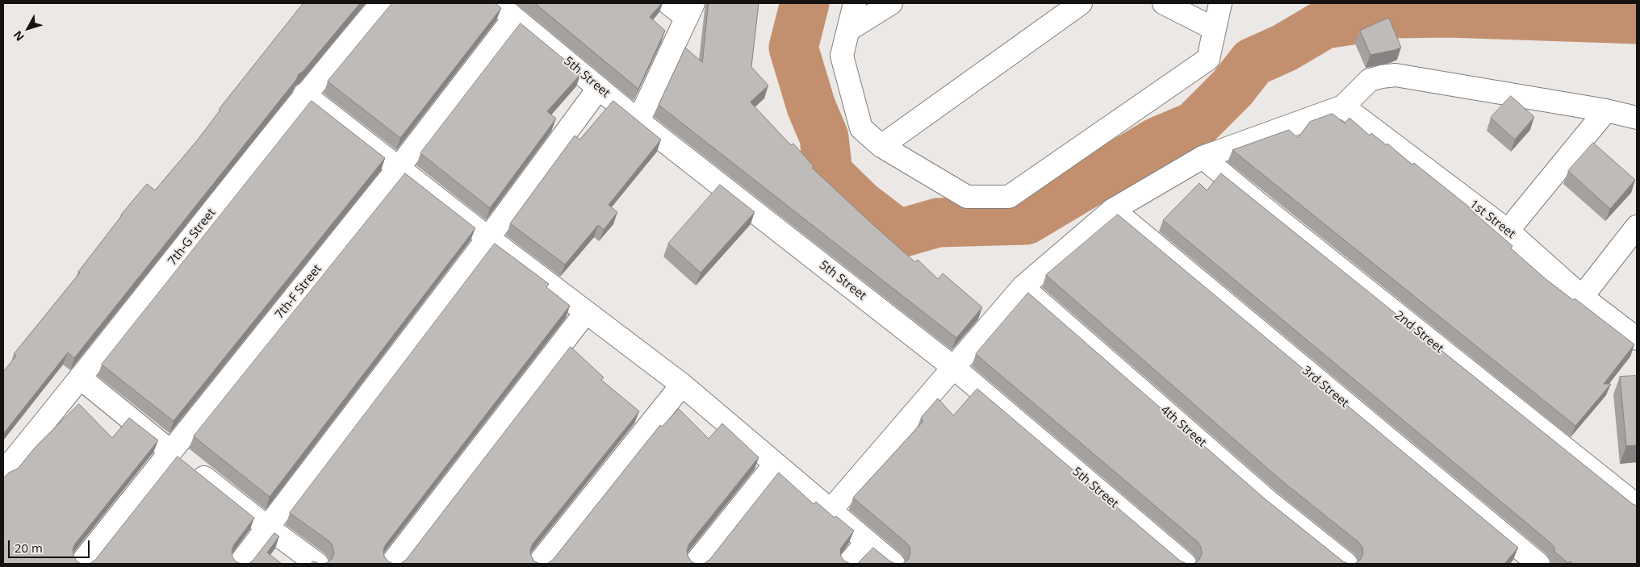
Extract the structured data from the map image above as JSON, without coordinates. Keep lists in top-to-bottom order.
{
  "streets": {
    "street": [
      "5th Street",
      "1st Street",
      "7th-G Street",
      "7th-F Street",
      "2nd Street",
      "3rd Street",
      "4th Street"
    ]
  },
  "crossings": [
    ["5th Street", "7th-F Street"]
  ],
  "scale_bar": "20 m",
  "north": "bottom left"
}
